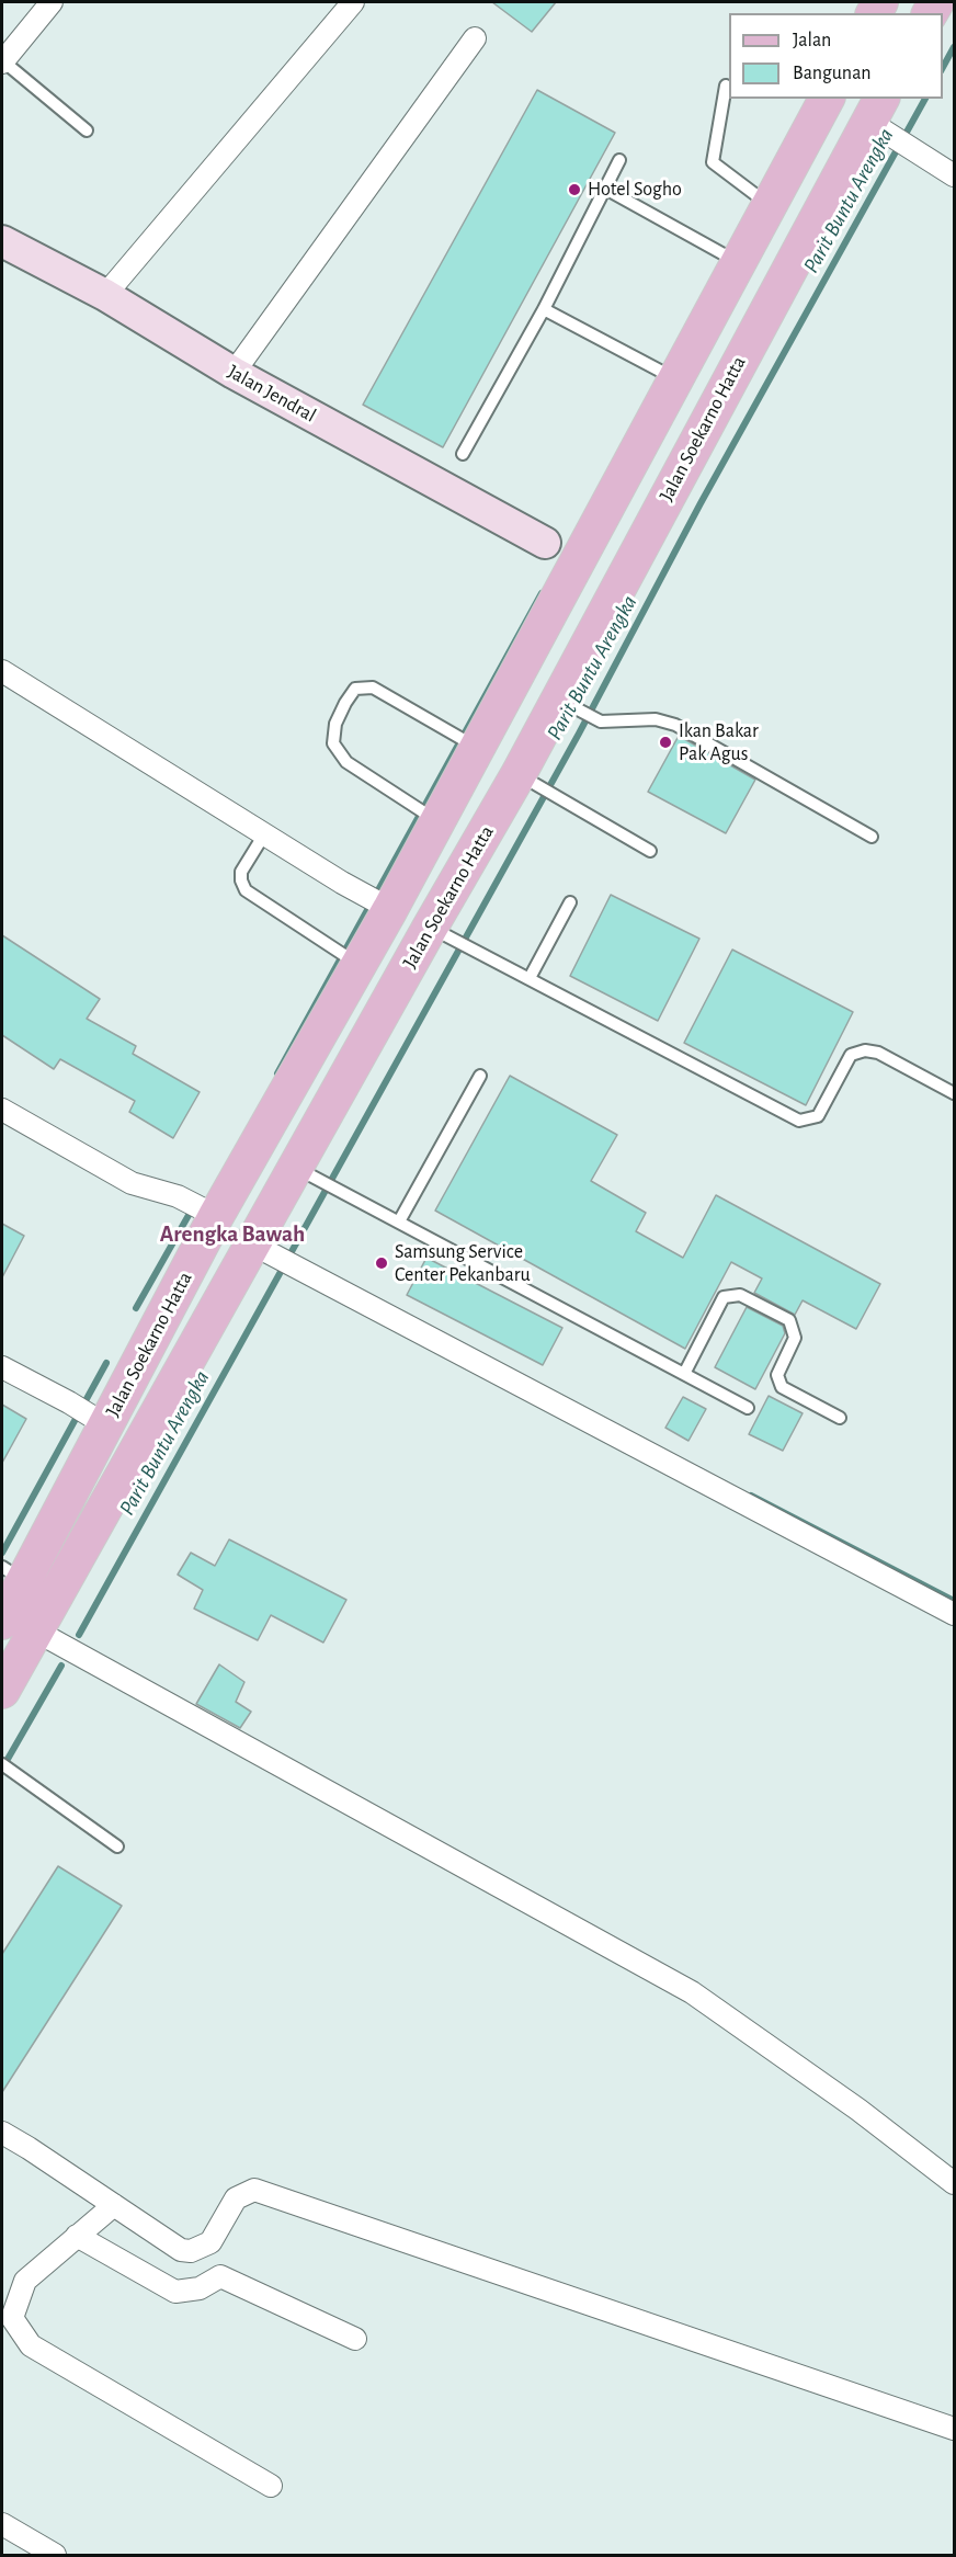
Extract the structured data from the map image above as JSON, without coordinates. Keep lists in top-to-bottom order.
{
  "streets": {
    "main road": ["Jalan Jendral", "Jalan Soekarno Hatta"]
  },
  "districts": ["Arengka Bawah"],
  "water": ["Parit Buntu Arengka"],
  "places": ["Hotel Sogho", "Ikan Bakar Pak Agus", "Samsung Service Center Pekanbaru"],
  "legend": ["Jalan", "Bangunan"]
}
